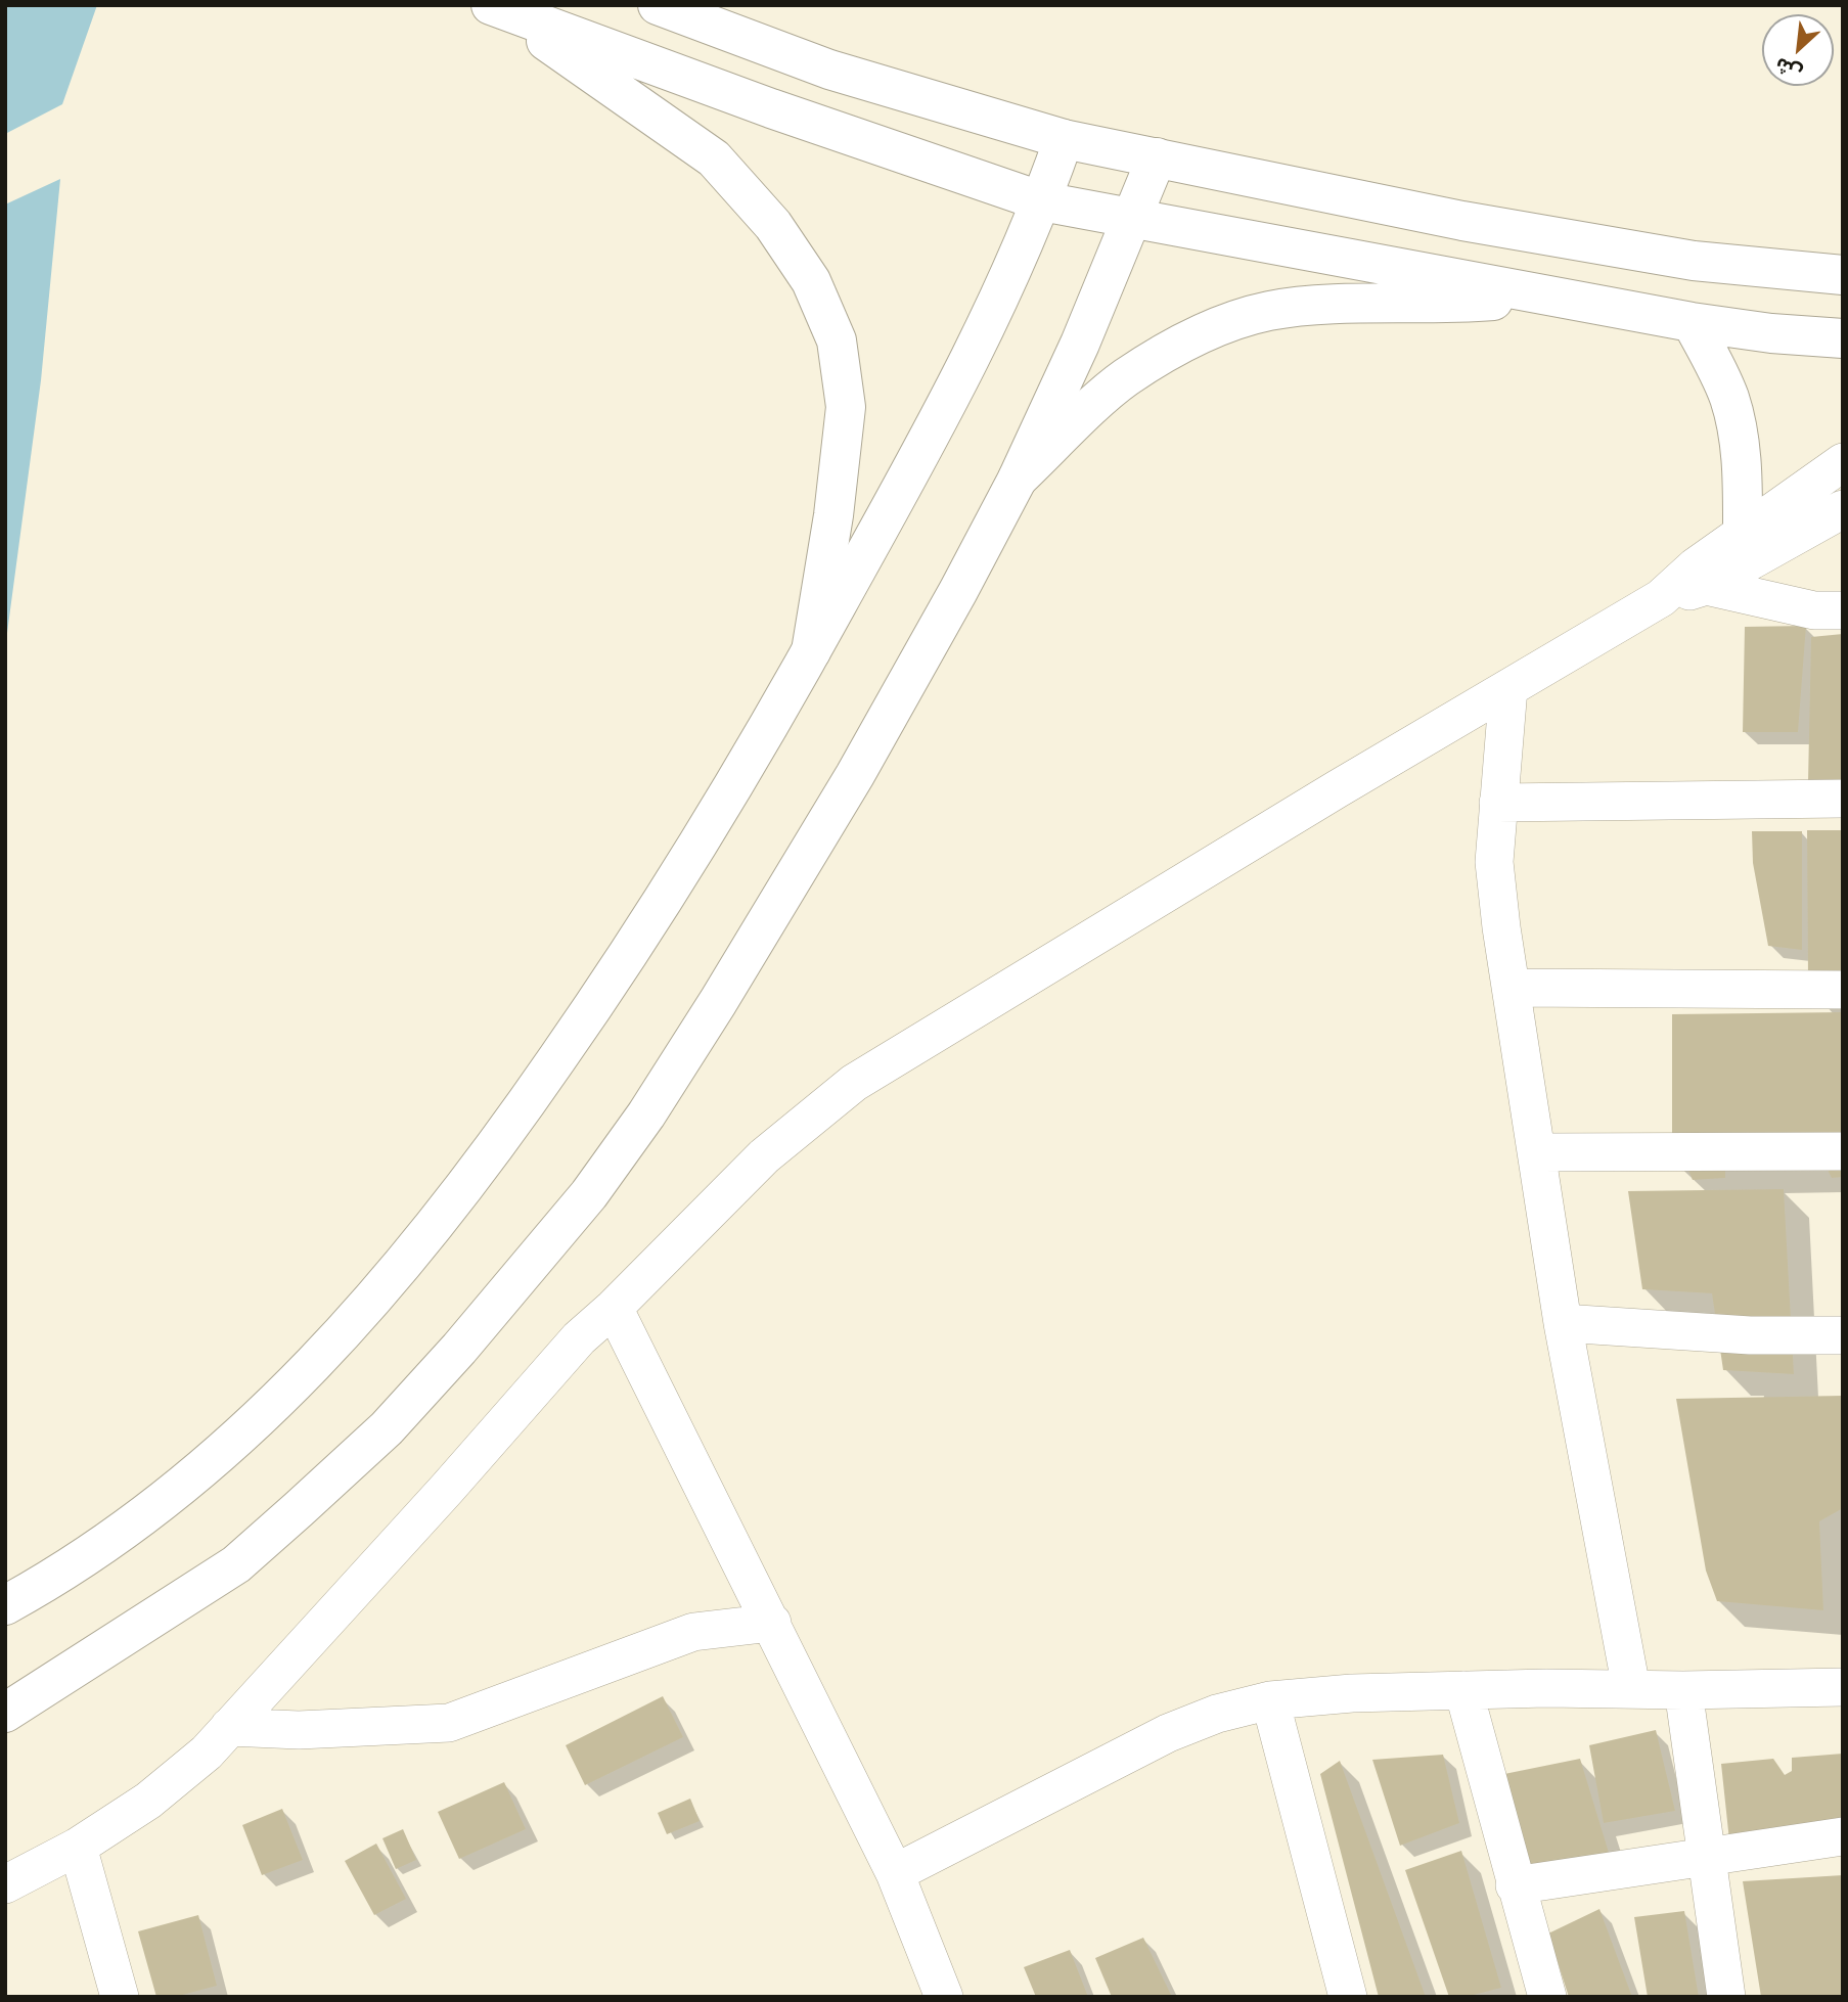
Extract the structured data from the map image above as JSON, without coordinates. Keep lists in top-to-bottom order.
{
  "north": "bottom left"
}
